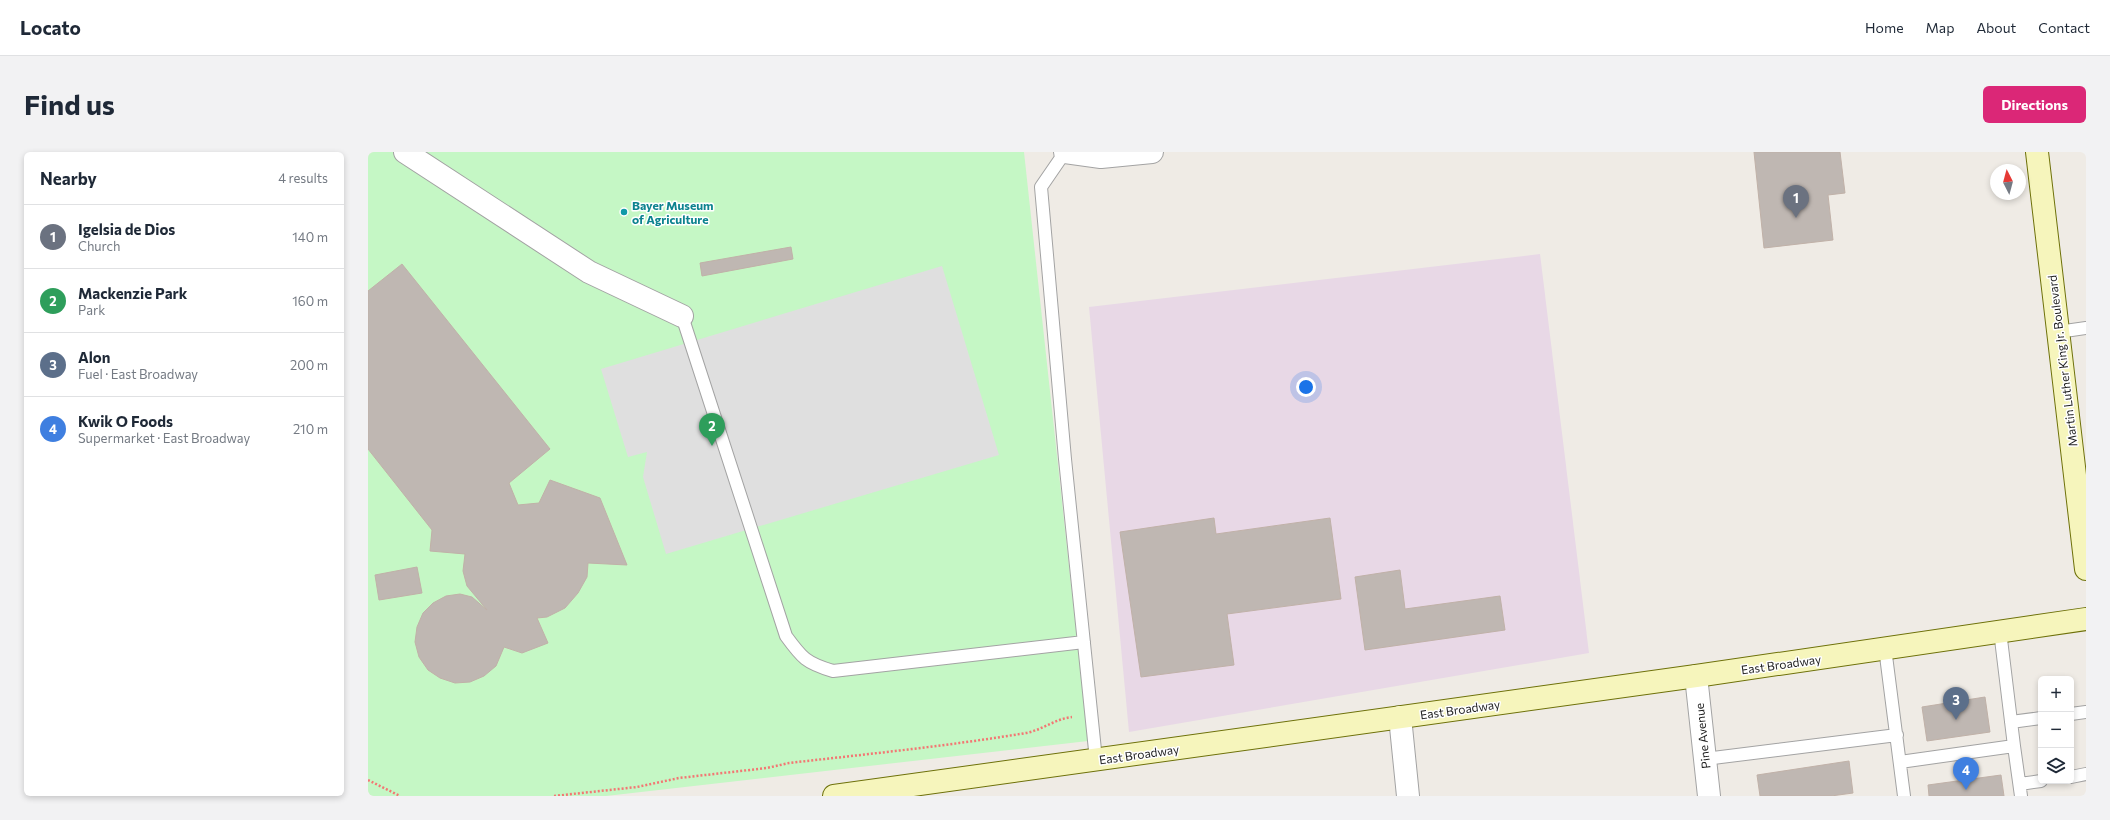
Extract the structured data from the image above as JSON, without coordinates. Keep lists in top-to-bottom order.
{
  "streets": {
    "main road": ["Martin Luther King Jr. Boulevard", "East Broadway"],
    "street": ["Pine Avenue"]
  },
  "crossings": [
    ["East Broadway", "Pine Avenue"]
  ],
  "places": ["Bayer Museum of Agriculture"],
  "north": "top",
  "page": {
    "header": "Locato",
    "nav": [
      "Home",
      "Map",
      "About",
      "Contact"
    ],
    "buttons": "Directions",
    "title": "Find us",
    "heading": ["Nearby", "4 results"],
    "pins": [
      "1",
      "2",
      "3",
      "4"
    ],
    "list": [
      {
        "mark": "1",
        "name": "Igelsia de Dios",
        "note": "Church",
        "value": "140 m"
      },
      {
        "mark": "2",
        "name": "Mackenzie Park",
        "note": "Park",
        "value": "160 m"
      },
      {
        "mark": "3",
        "name": "Alon",
        "note": "Fuel · East Broadway",
        "value": "200 m"
      },
      {
        "mark": "4",
        "name": "Kwik O Foods",
        "note": "Supermarket · East Broadway",
        "value": "210 m"
      }
    ],
    "map_buttons": ["+", "−"]
  }
}
